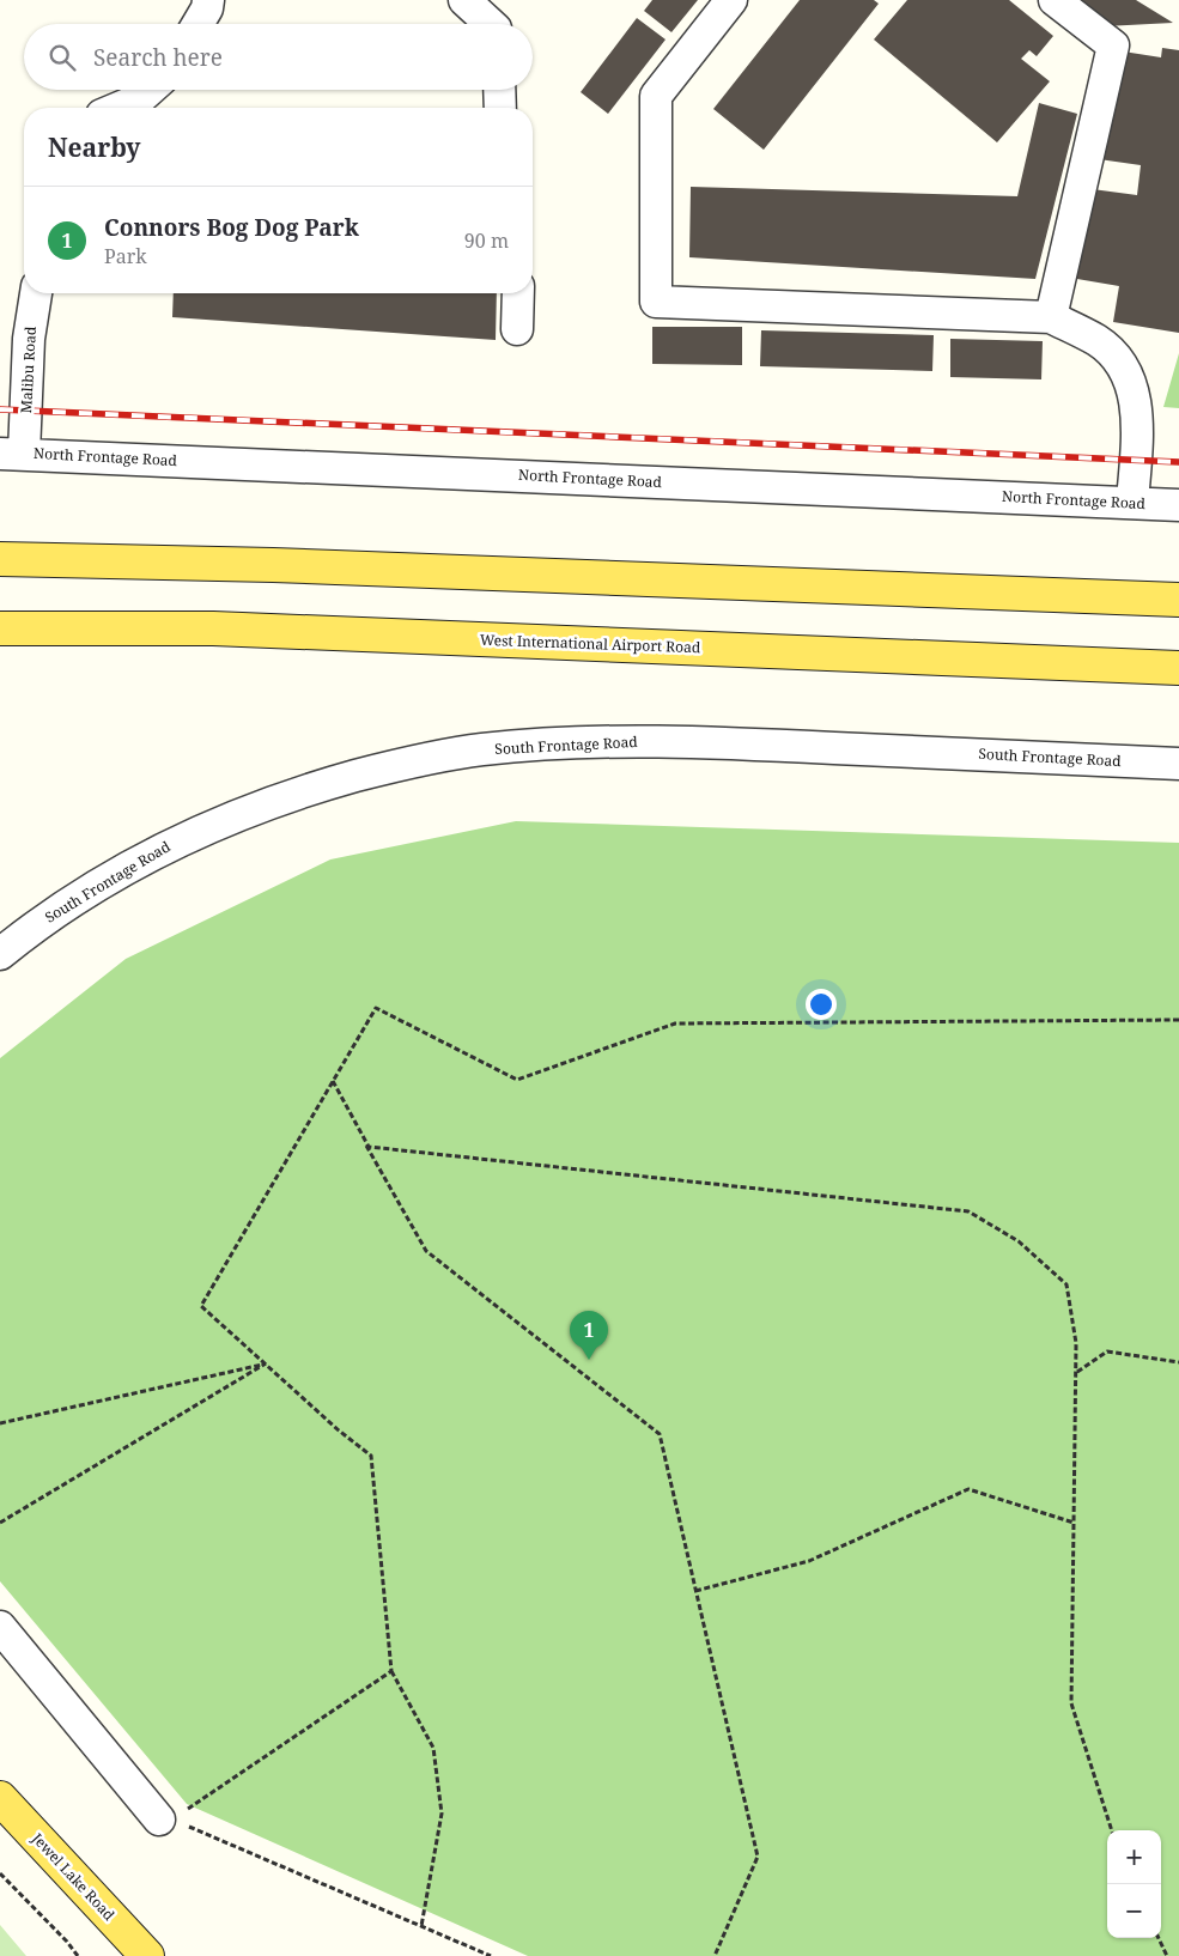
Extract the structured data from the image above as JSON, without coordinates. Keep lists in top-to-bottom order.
{
  "streets": {
    "main road": ["West International Airport Road", "Jewel Lake Road"],
    "street": ["Malibu Road", "North Frontage Road", "South Frontage Road"]
  },
  "crossings": [
    ["Malibu Road", "North Frontage Road"]
  ],
  "page": {
    "search": "Search here",
    "heading": "Nearby",
    "list": [
      {
        "mark": "1",
        "name": "Connors Bog Dog Park",
        "note": "Park",
        "value": "90 m"
      }
    ],
    "pins": "1",
    "map_buttons": ["+", "−"]
  }
}
